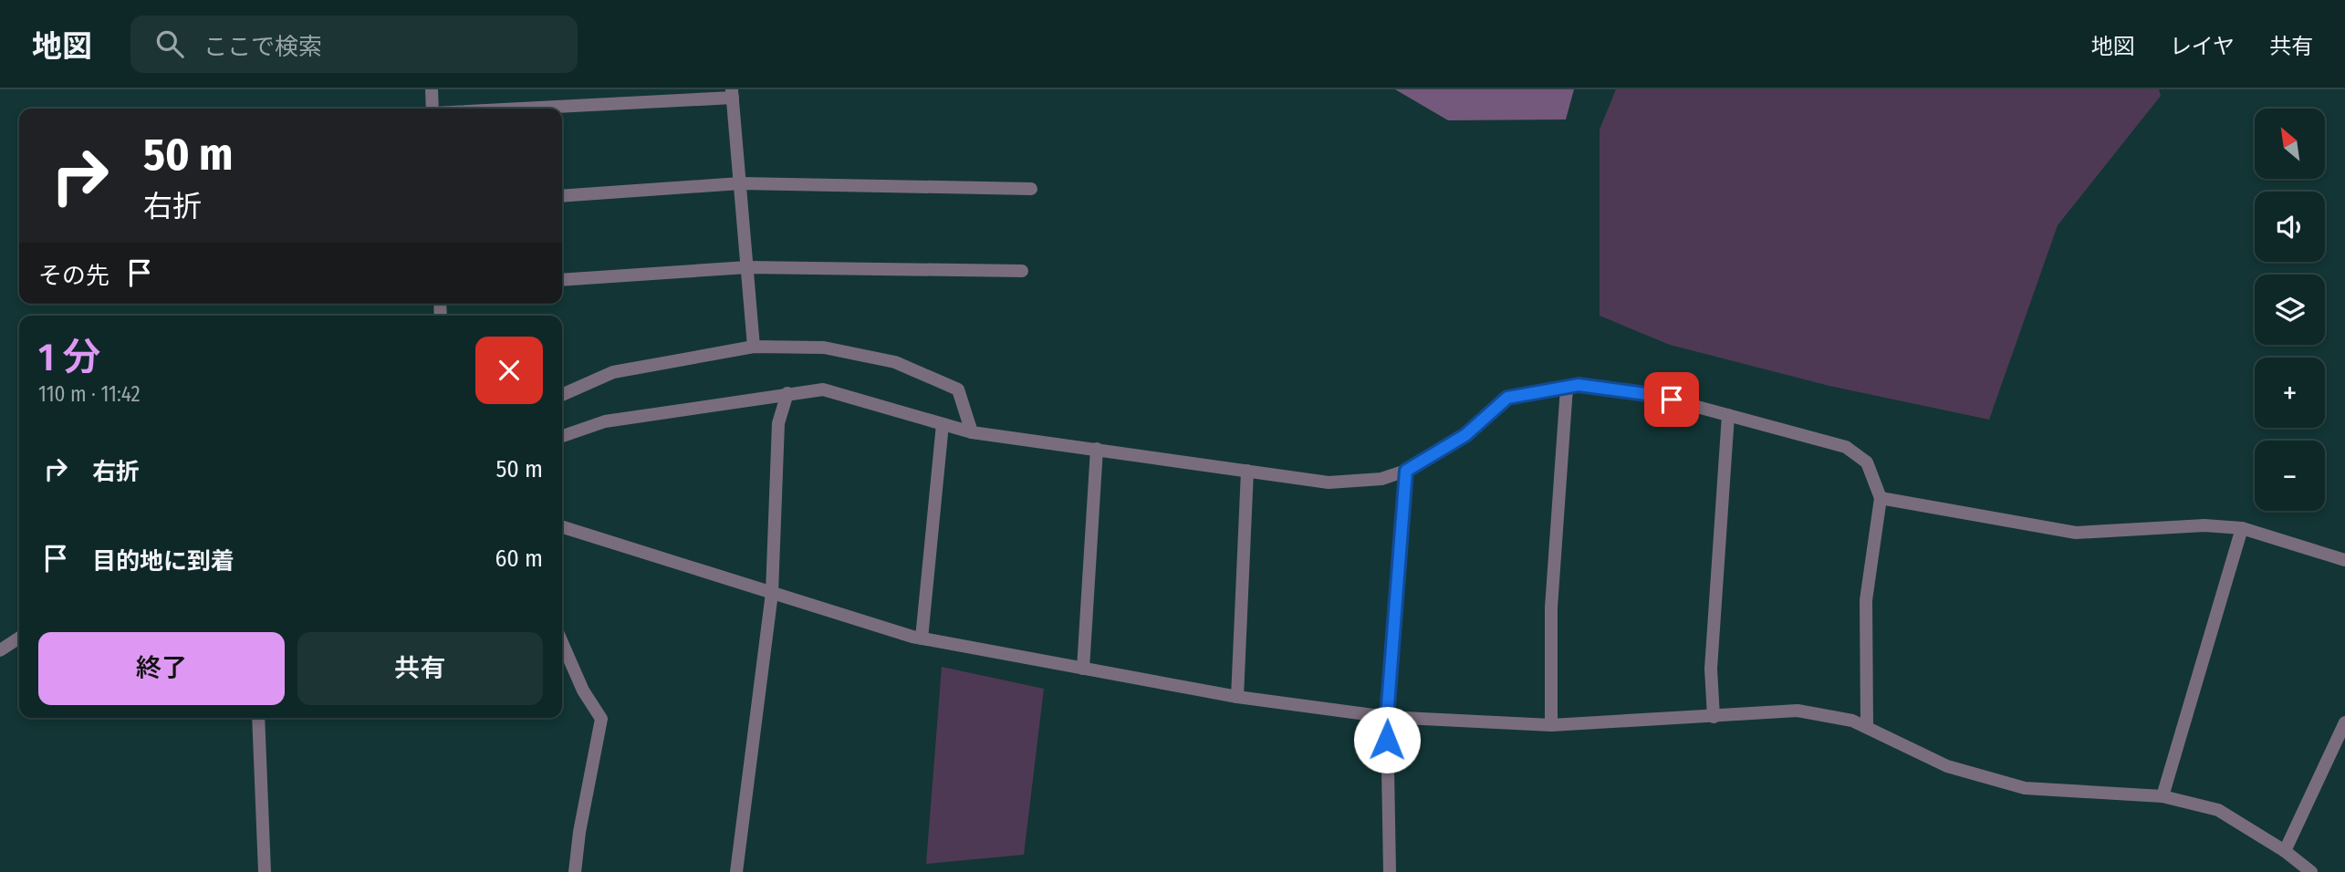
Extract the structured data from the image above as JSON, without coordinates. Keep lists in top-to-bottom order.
{
  "north": "top left",
  "page": {
    "header": "地図",
    "search": "ここで検索",
    "nav": ["地図", "レイヤ", "共有"],
    "map_buttons": ["+", "−"],
    "turn": ["50 m", "右折"],
    "then": "その先",
    "heading": ["1 分", "110 m · 11:42"],
    "list": [
      {
        "name": "右折",
        "value": "50 m"
      },
      {
        "name": "目的地に到着",
        "value": "60 m"
      }
    ],
    "buttons": ["終了", "共有"]
  }
}
